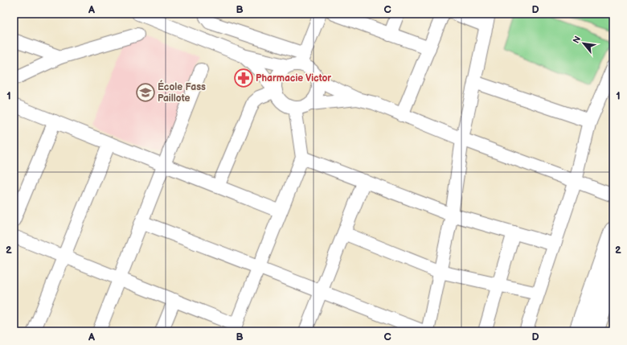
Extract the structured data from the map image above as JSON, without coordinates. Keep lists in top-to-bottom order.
{
  "places": {
    "pharmacy": ["Pharmacie Victor"],
    "school or university": ["École Fass Paillote"]
  },
  "north": "top left",
  "grid": {
    "columns": [
      "A",
      "B",
      "C",
      "D"
    ],
    "rows": ["1", "2"]
  }
}
